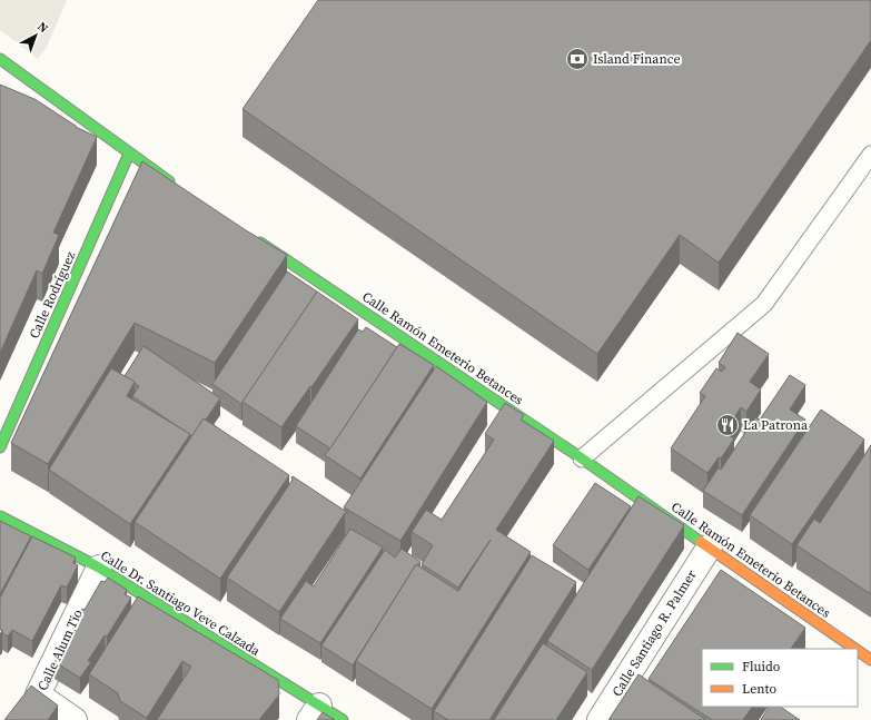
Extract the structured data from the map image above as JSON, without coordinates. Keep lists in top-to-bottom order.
{
  "streets": {
    "street": [
      "Calle Rodríguez",
      "Calle Ramón Emeterio Betances",
      "Calle Dr. Santiago Veve Calzada",
      "Calle Santiago R. Palmer",
      "Calle Alum Tio"
    ]
  },
  "crossings": [
    ["Calle Ramón Emeterio Betances", "Calle Santiago R. Palmer"],
    ["Calle Dr. Santiago Veve Calzada", "Calle Alum Tio"]
  ],
  "places": {
    "bank": ["Island Finance"],
    "restaurant": ["La Patrona"]
  },
  "legend": ["Fluido", "Lento"],
  "north": "top right"
}
